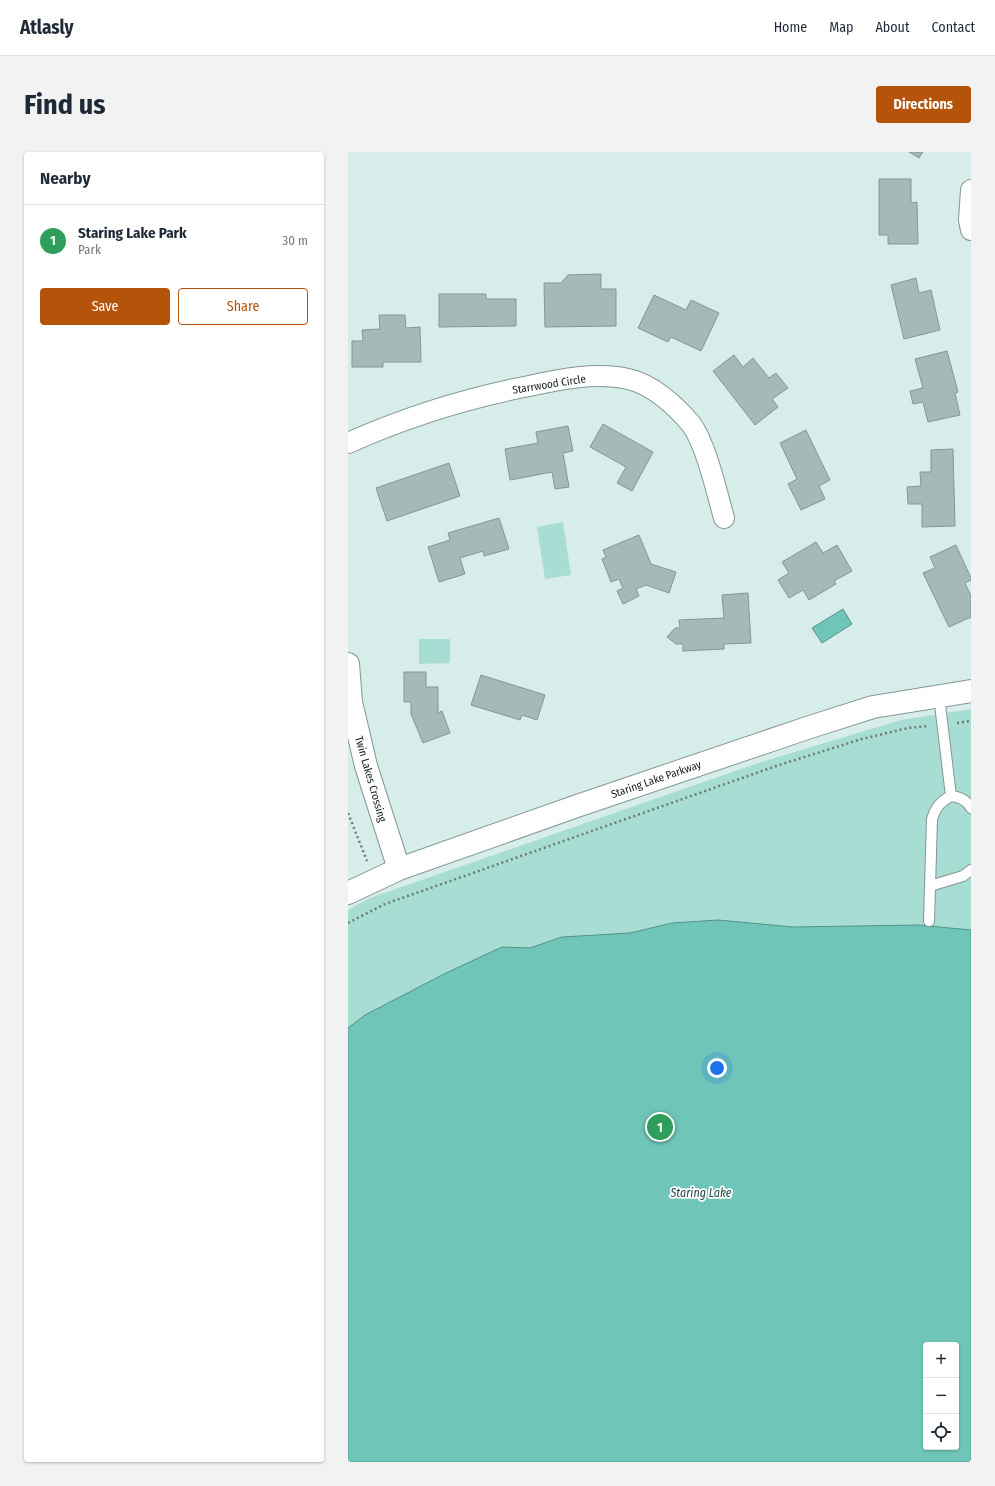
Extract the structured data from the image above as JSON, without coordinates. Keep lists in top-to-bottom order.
{
  "streets": {
    "street": ["Starrwood Circle", "Twin Lakes Crossing", "Staring Lake Parkway"]
  },
  "crossings": [
    ["Twin Lakes Crossing", "Staring Lake Parkway"]
  ],
  "water": ["Staring Lake"],
  "page": {
    "header": "Atlasly",
    "nav": [
      "Home",
      "Map",
      "About",
      "Contact"
    ],
    "buttons": [
      "Directions",
      ["Save", "Share"]
    ],
    "title": "Find us",
    "heading": "Nearby",
    "list": [
      {
        "mark": "1",
        "name": "Staring Lake Park",
        "note": "Park",
        "value": "30 m"
      }
    ],
    "pins": "1",
    "map_buttons": ["+", "−"]
  }
}
